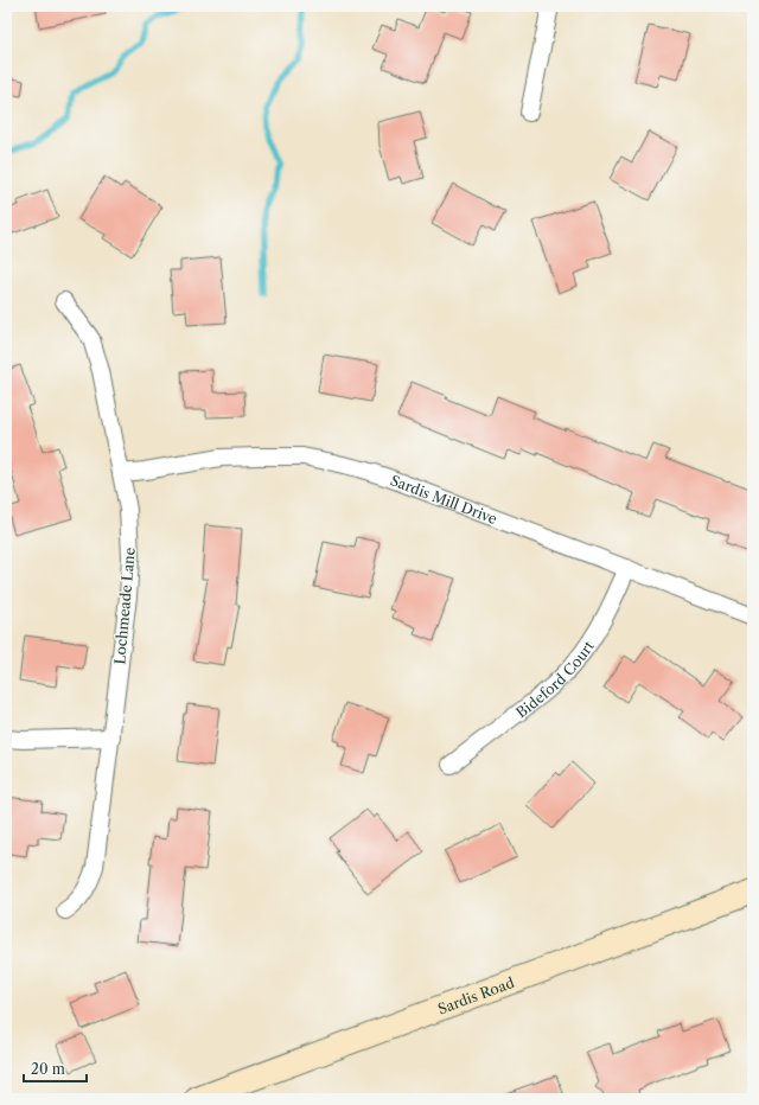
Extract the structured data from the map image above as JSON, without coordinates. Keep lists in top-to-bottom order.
{
  "streets": {
    "main road": ["Sardis Road"],
    "street": ["Sardis Mill Drive", "Lochmeade Lane", "Bideford Court"]
  },
  "crossings": [
    ["Sardis Mill Drive", "Lochmeade Lane"],
    ["Sardis Mill Drive", "Bideford Court"]
  ],
  "scale_bar": "20 m"
}
